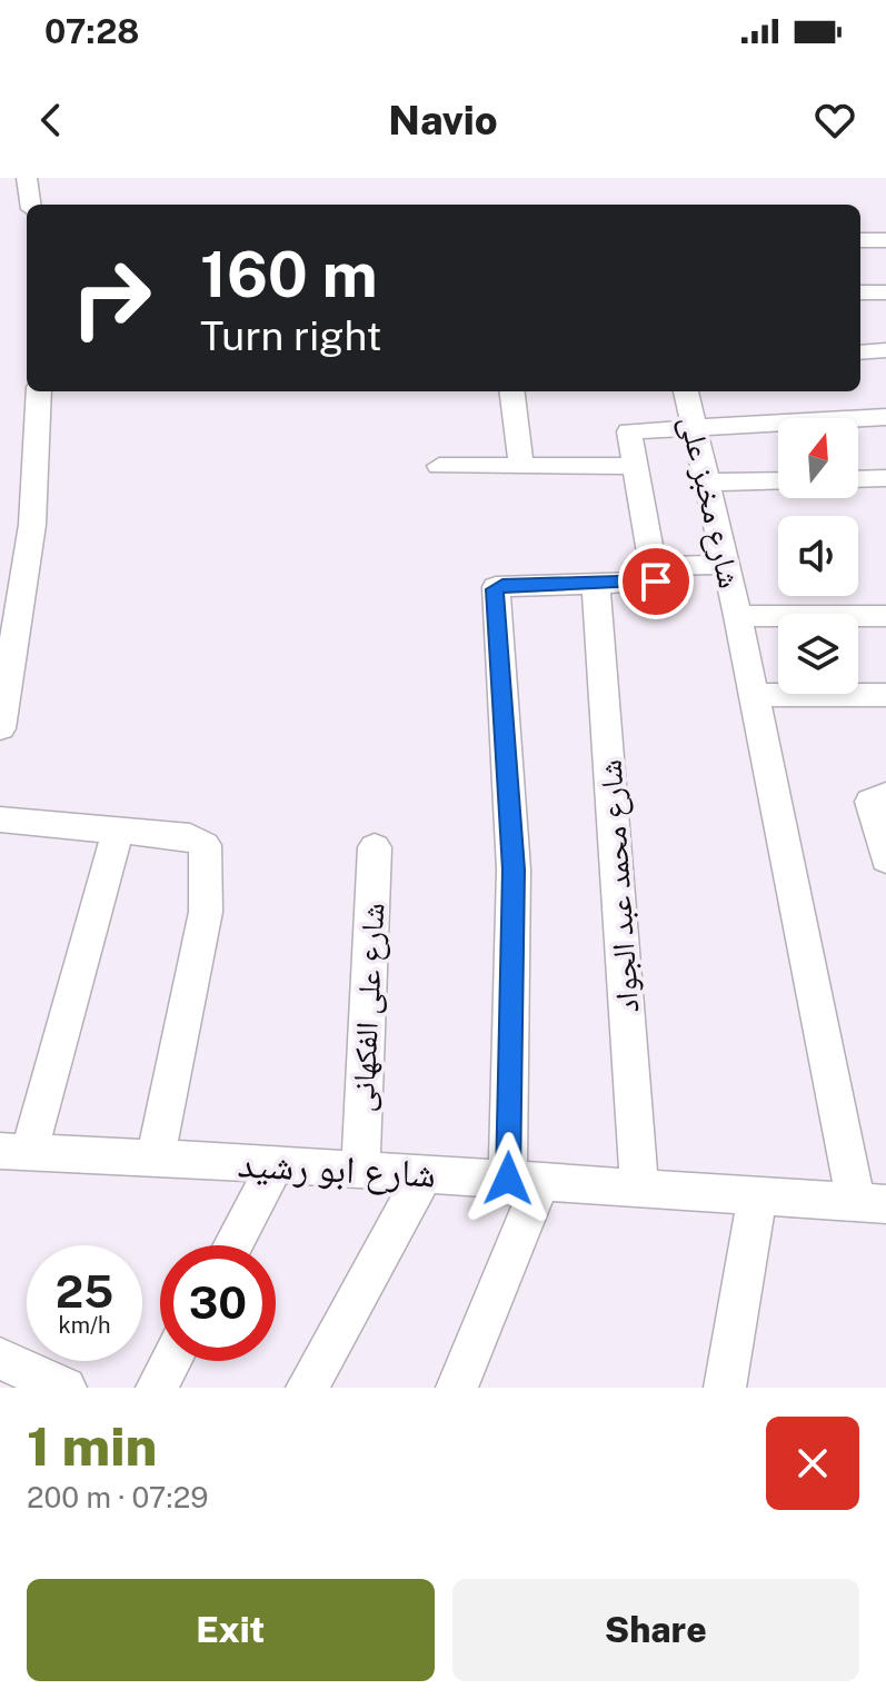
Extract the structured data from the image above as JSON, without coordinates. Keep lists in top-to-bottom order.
{
  "streets": {
    "street": [
      "شارع مخبز على",
      "شارع محمد عبد الجواد",
      "شارع على الفكهانى",
      "شارع ابو رشيد"
    ]
  },
  "crossings": [
    ["شارع مخبز على", "شارع ابو رشيد"],
    ["شارع محمد عبد الجواد", "شارع ابو رشيد"],
    ["شارع على الفكهانى", "شارع ابو رشيد"]
  ],
  "north": "top",
  "page": {
    "status": "07:28",
    "header": "Navio",
    "turn": ["160 m", "Turn right"],
    "speed": "25 km/h",
    "limit": "30",
    "heading": ["1 min", "200 m · 07:29"],
    "buttons": ["Exit", "Share"]
  }
}
